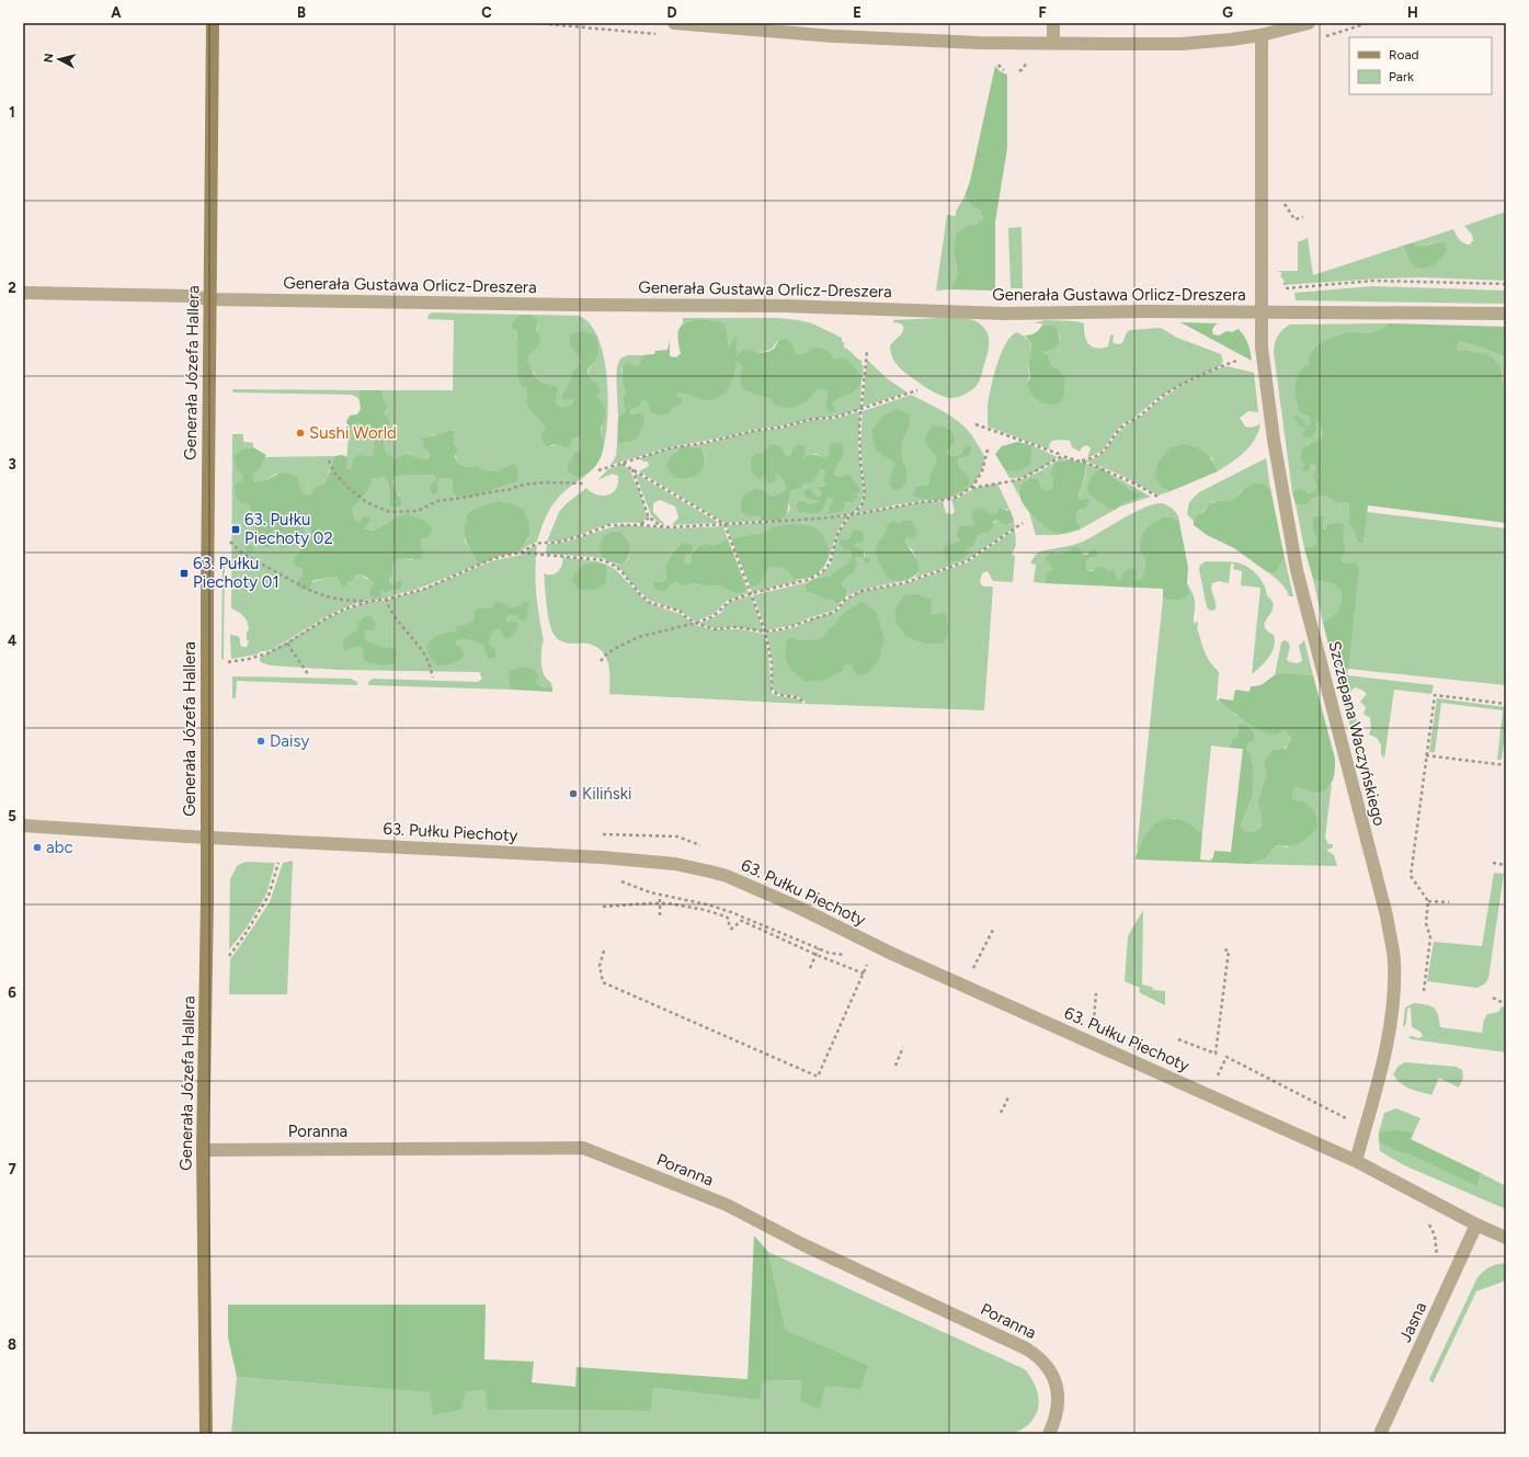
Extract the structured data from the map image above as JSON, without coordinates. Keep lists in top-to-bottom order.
{
  "streets": {
    "street": [
      "Generała Gustawa Orlicz-Dreszera",
      "Generała Józefa Hallera",
      "Szczepana Waczyńskiego",
      "63. Pułku Piechoty",
      "Poranna",
      "Jasna"
    ]
  },
  "crossings": [
    ["Generała Gustawa Orlicz-Dreszera", "Generała Józefa Hallera"],
    ["Generała Gustawa Orlicz-Dreszera", "Szczepana Waczyńskiego"],
    ["Generała Józefa Hallera", "63. Pułku Piechoty"],
    ["Generała Józefa Hallera", "Poranna"],
    ["Szczepana Waczyńskiego", "63. Pułku Piechoty"],
    ["63. Pułku Piechoty", "Jasna"]
  ],
  "places": {
    "other": [
      "Sushi World",
      "Daisy",
      "Kiliński",
      "abc"
    ],
    "transit": ["63. Pułku Piechoty 02", "63. Pułku Piechoty 01"]
  },
  "legend": ["Road", "Park"],
  "north": "left",
  "grid": {
    "columns": [
      "A",
      "B",
      "C",
      "D",
      "E",
      "F",
      "G",
      "H"
    ],
    "rows": [
      "1",
      "2",
      "3",
      "4",
      "5",
      "6",
      "7",
      "8"
    ]
  }
}
